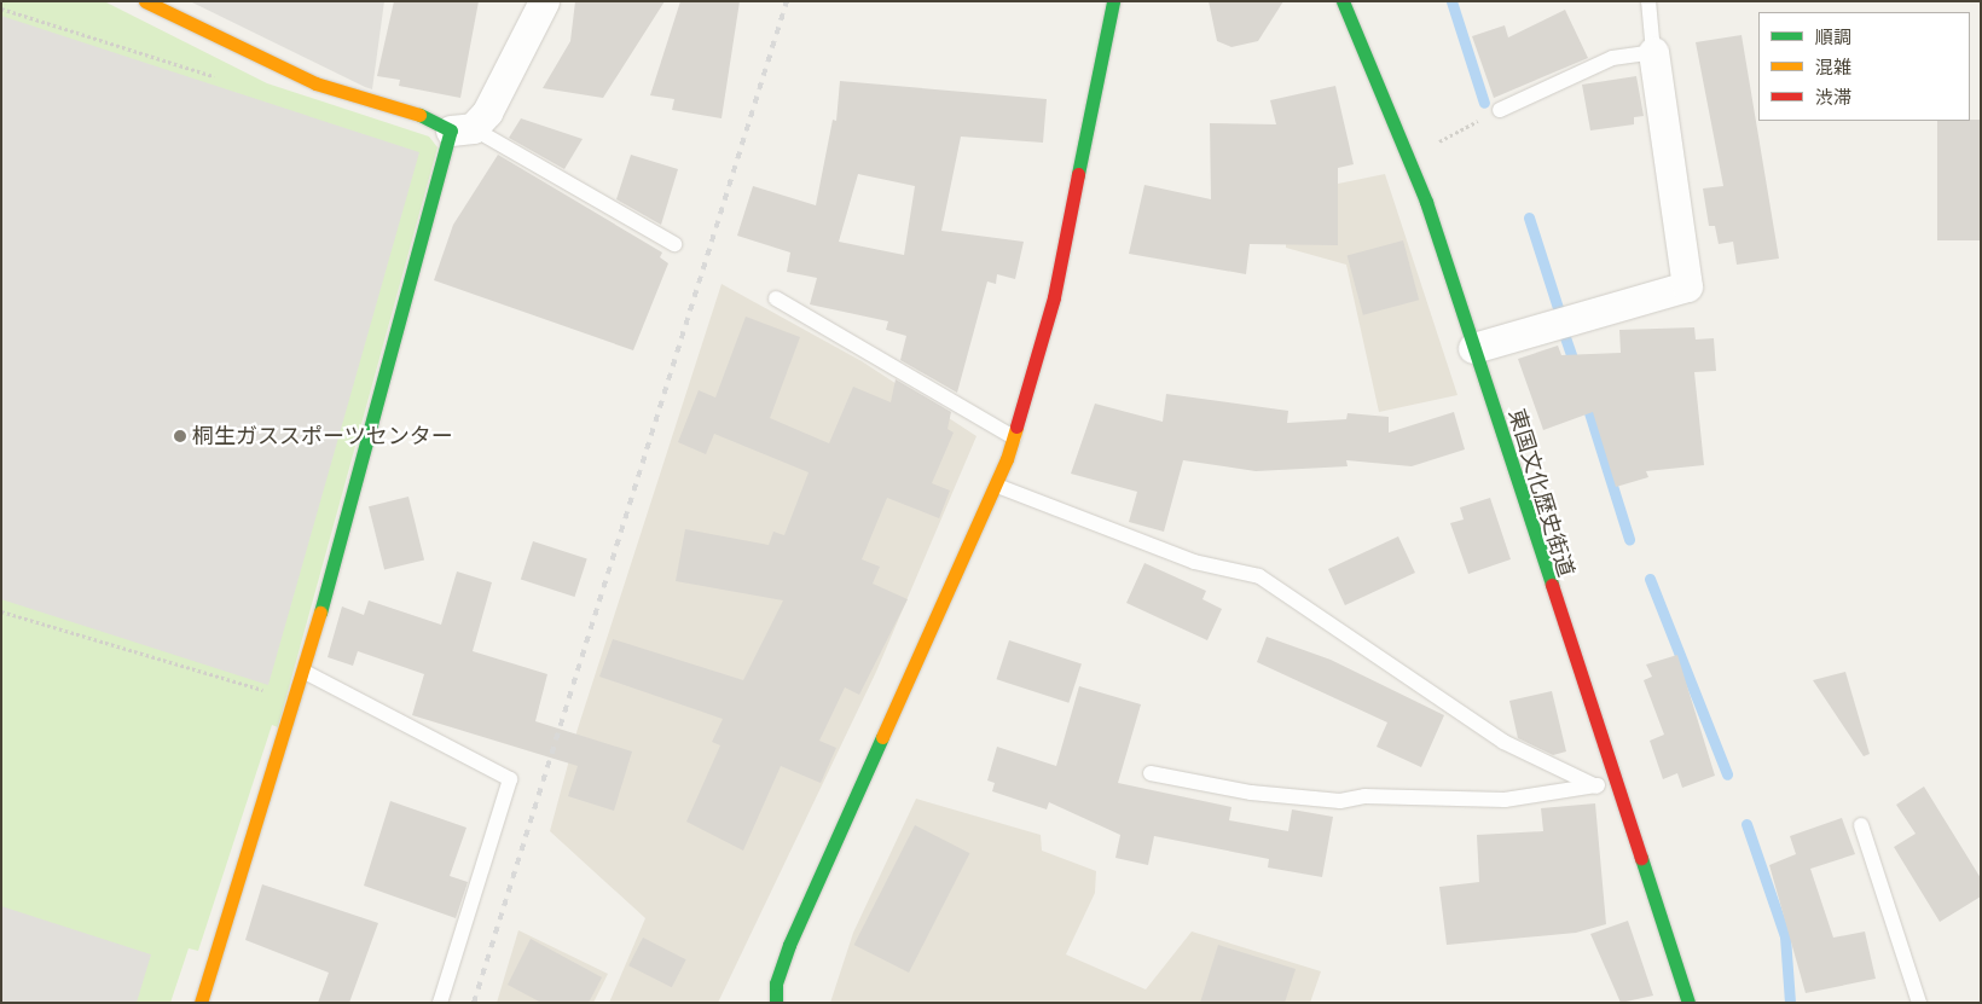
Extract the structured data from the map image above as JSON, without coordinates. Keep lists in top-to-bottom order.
{
  "streets": {
    "main road": ["東国文化歴史街道"]
  },
  "places": ["桐生ガススポーツセンター"],
  "legend": ["順調", "混雑", "渋滞"]
}
